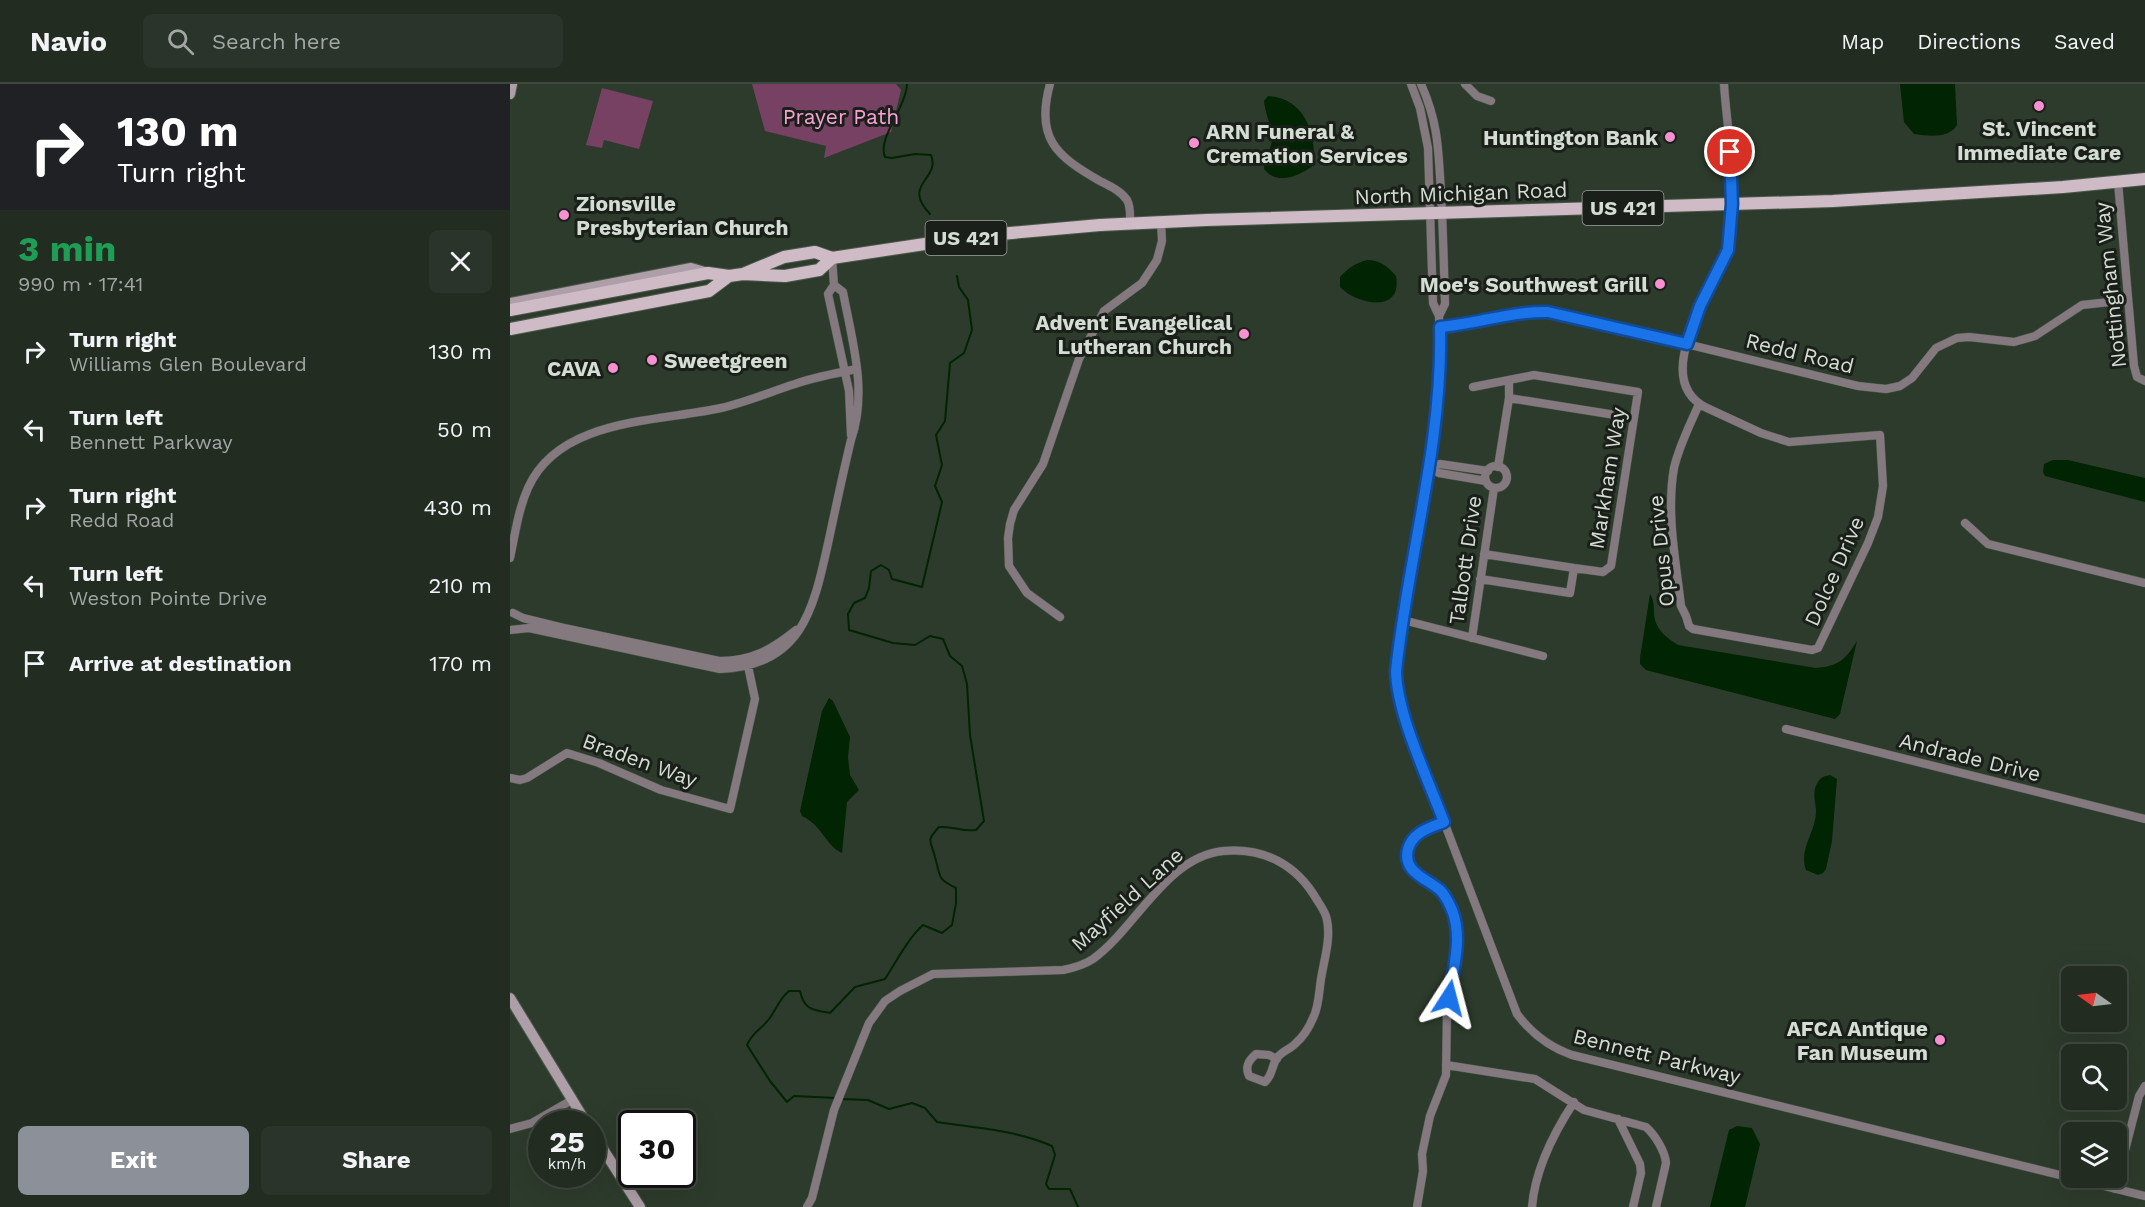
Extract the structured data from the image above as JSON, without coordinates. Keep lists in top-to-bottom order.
{
  "streets": {
    "main road": ["North Michigan Road", "US 421"],
    "street": [
      "Nottingham Way",
      "Redd Road",
      "Markham Way",
      "Opus Drive",
      "Talbott Drive",
      "Dolce Drive",
      "Andrade Drive",
      "Braden Way",
      "Mayfield Lane",
      "Bennett Parkway"
    ]
  },
  "crossings": [
    ["North Michigan Road", "US 421"],
    ["North Michigan Road", "Nottingham Way"],
    ["North Michigan Road", "Bennett Parkway"],
    ["Nottingham Way", "Redd Road"],
    ["Redd Road", "Bennett Parkway"],
    ["Markham Way", "Talbott Drive"],
    ["Opus Drive", "Dolce Drive"]
  ],
  "parks": ["Prayer Path"],
  "places": [
    "St. Vincent Immediate Care",
    "Huntington Bank",
    "ARN Funeral & Cremation Services",
    "Zionsville Presbyterian Church",
    "Moe's Southwest Grill",
    "Advent Evangelical Lutheran Church",
    "Sweetgreen",
    "CAVA",
    "AFCA Antique Fan Museum"
  ],
  "north": "left",
  "page": {
    "header": "Navio",
    "search": "Search here",
    "nav": ["Map", "Directions", "Saved"],
    "turn": ["130 m", "Turn right"],
    "heading": ["3 min", "990 m · 17:41"],
    "list": [
      {
        "name": "Turn right",
        "note": "Williams Glen Boulevard",
        "value": "130 m"
      },
      {
        "name": "Turn left",
        "note": "Bennett Parkway",
        "value": "50 m"
      },
      {
        "name": "Turn right",
        "note": "Redd Road",
        "value": "430 m"
      },
      {
        "name": "Turn left",
        "note": "Weston Pointe Drive",
        "value": "210 m"
      },
      {
        "name": "Arrive at destination",
        "value": "170 m"
      }
    ],
    "speed": "25 km/h",
    "limit": "30",
    "buttons": ["Exit", "Share"]
  }
}
